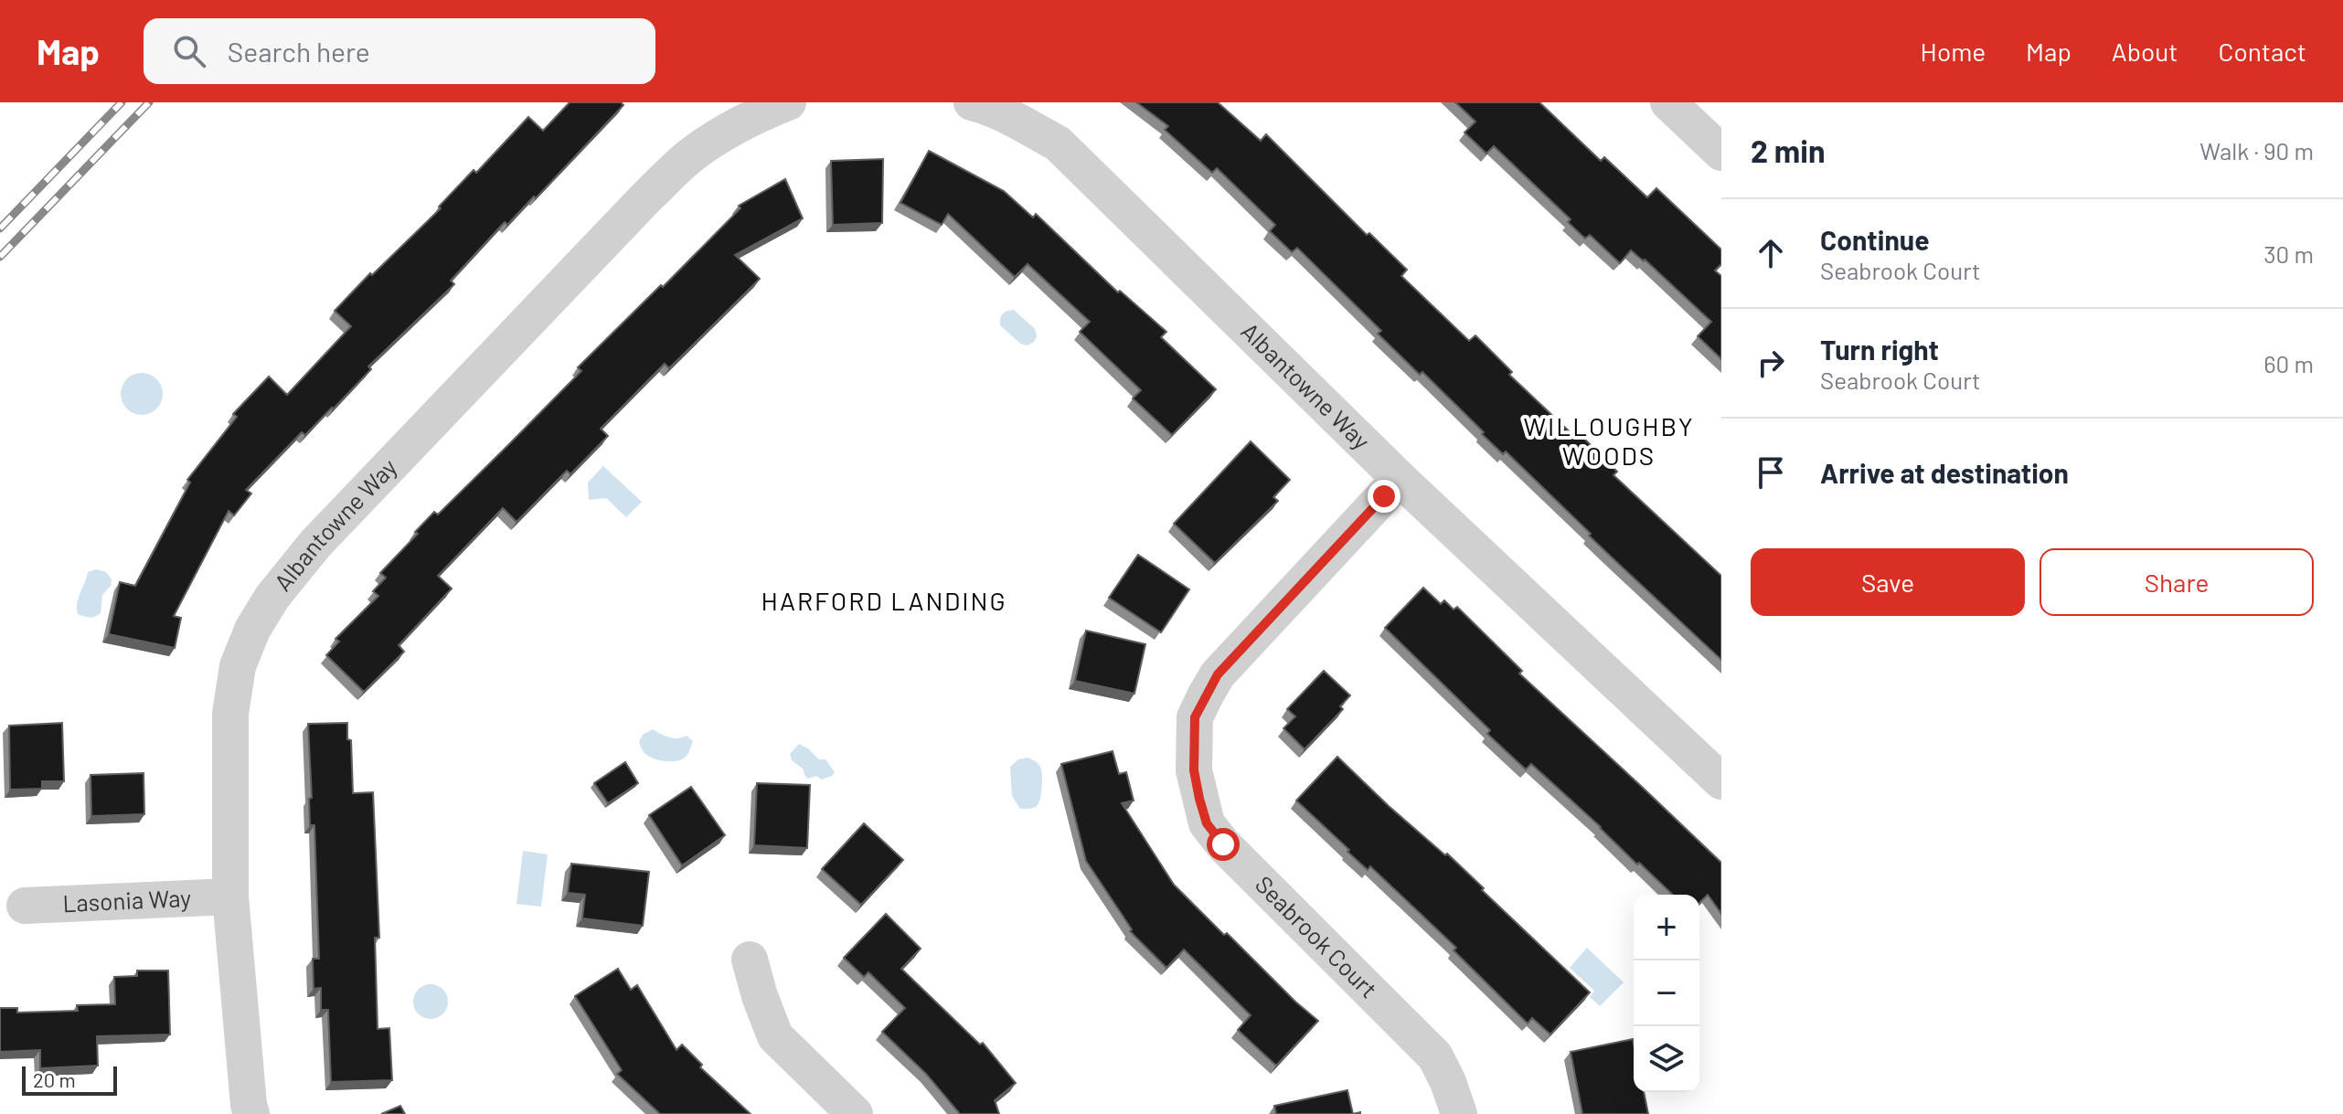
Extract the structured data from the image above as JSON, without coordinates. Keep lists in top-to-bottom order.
{
  "streets": {
    "street": ["Albantowne Way", "Lasonia Way", "Seabrook Court"]
  },
  "crossings": [
    ["Albantowne Way", "Lasonia Way"],
    ["Albantowne Way", "Seabrook Court"]
  ],
  "districts": ["WILLOUGHBY WOODS", "HARFORD LANDING"],
  "scale_bar": "20 m",
  "page": {
    "header": "Map",
    "search": "Search here",
    "nav": [
      "Home",
      "Map",
      "About",
      "Contact"
    ],
    "heading": ["2 min", "Walk · 90 m"],
    "list": [
      ["Continue", "Seabrook Court", "30 m"],
      ["Turn right", "Seabrook Court", "60 m"],
      "Arrive at destination"
    ],
    "buttons": ["Save", "Share"],
    "map_buttons": ["+", "−"],
    "scale": "20 m"
  }
}
